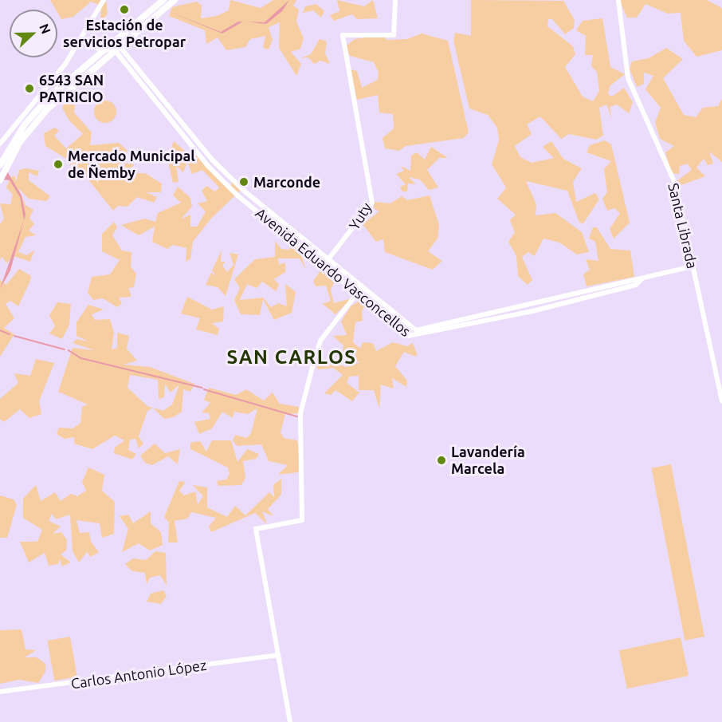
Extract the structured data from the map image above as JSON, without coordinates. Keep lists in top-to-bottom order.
{
  "streets": {
    "street": [
      "Yuty",
      "Santa Librada",
      "Avenida Eduardo Vasconcellos",
      "Carlos Antonio López"
    ]
  },
  "crossings": [
    ["Yuty", "Avenida Eduardo Vasconcellos"],
    ["Santa Librada", "Avenida Eduardo Vasconcellos"]
  ],
  "districts": ["SAN CARLOS"],
  "places": [
    "Estación de servicios Petropar",
    "6543 SAN PATRICIO",
    "Mercado Municipal de Ñemby",
    "Marconde",
    "Lavandería Marcela"
  ],
  "north": "right"
}
